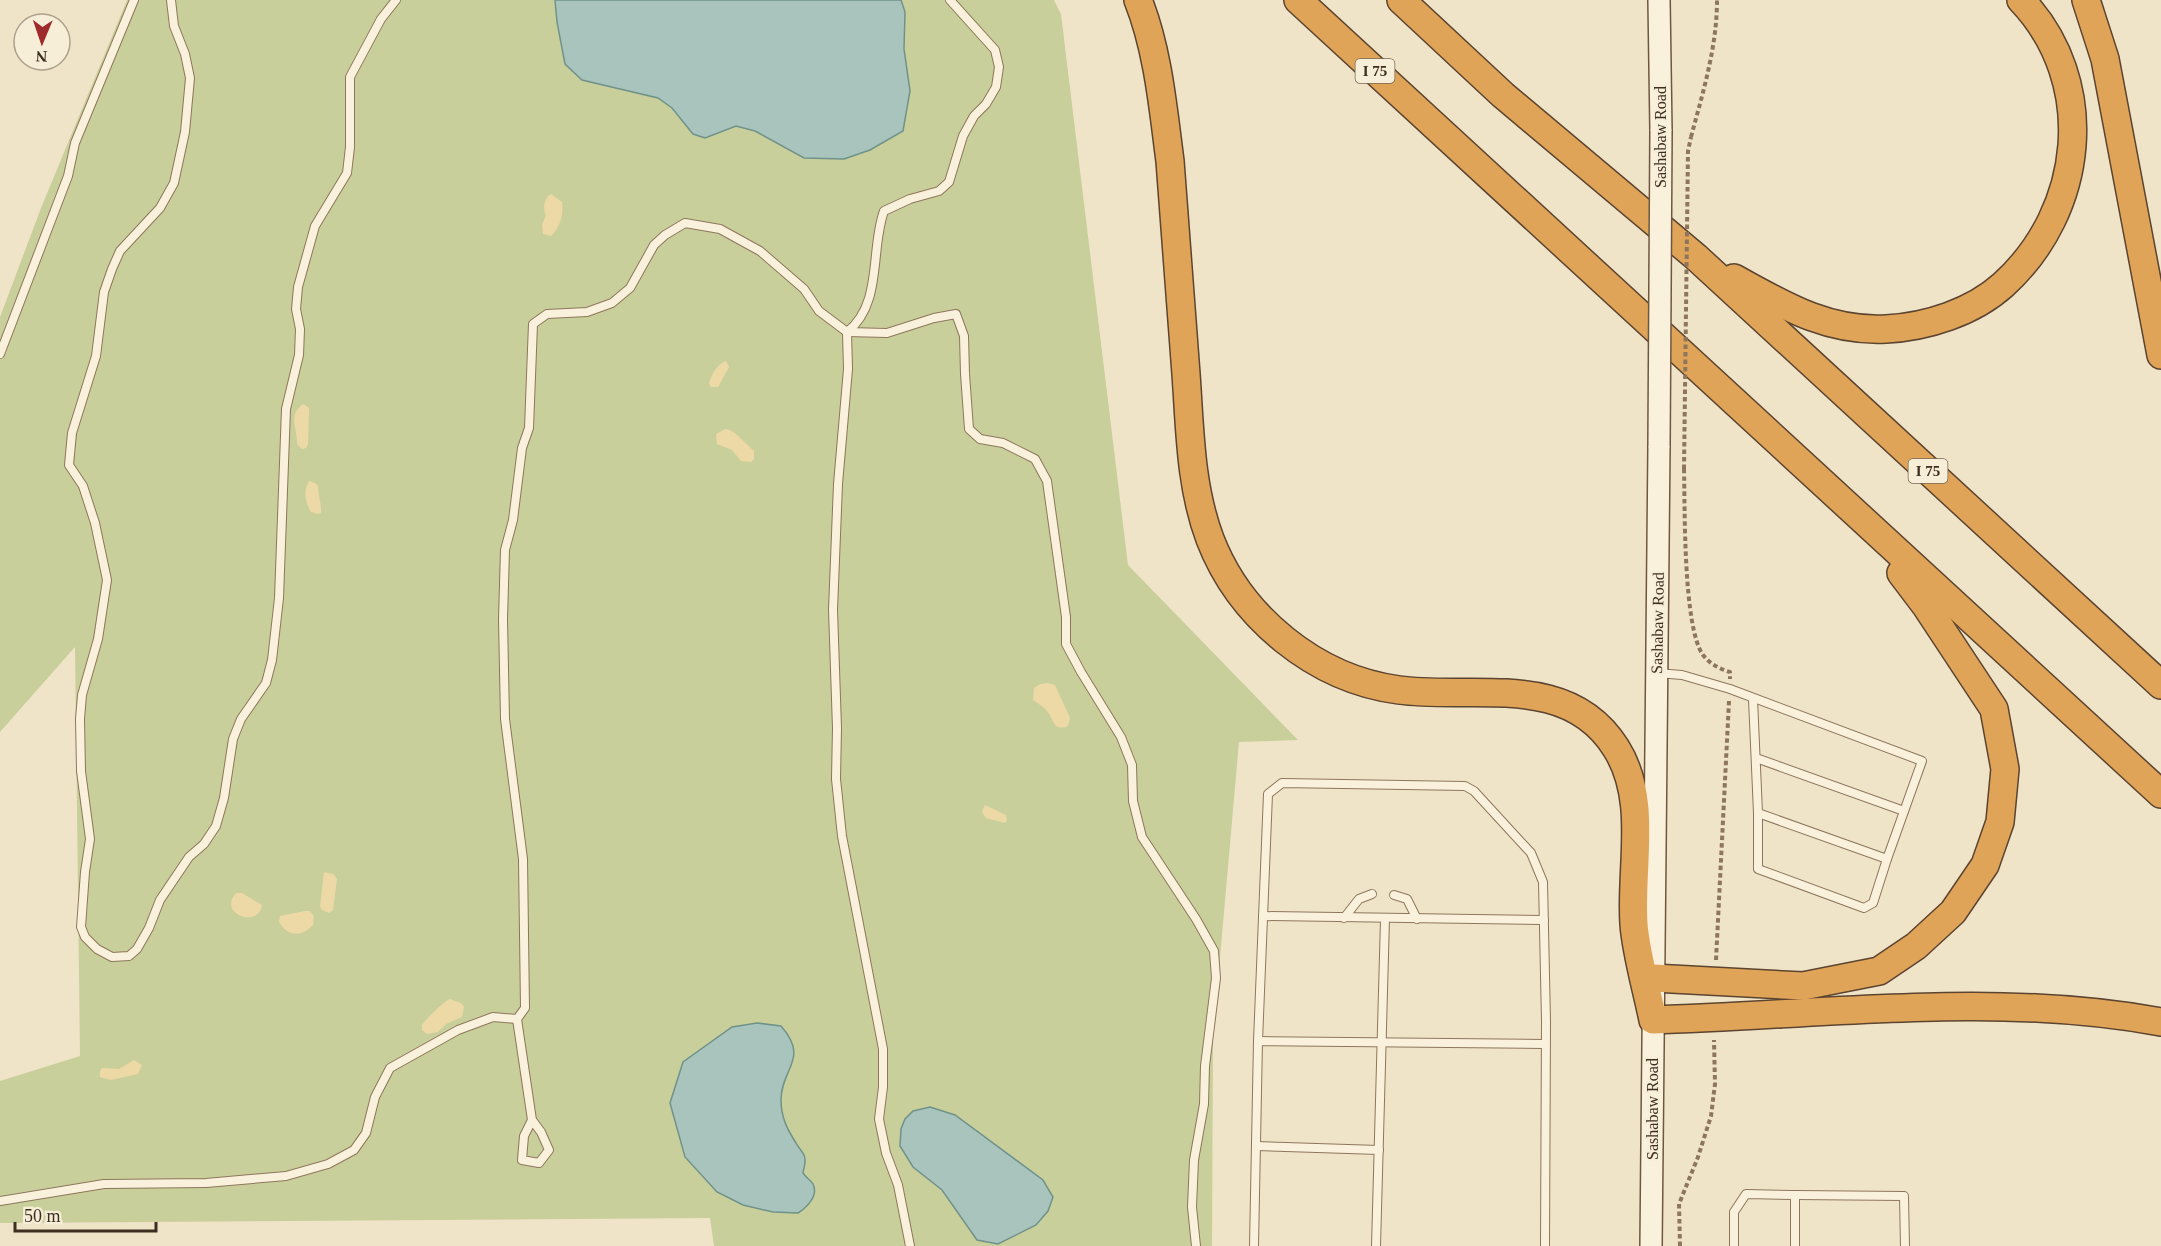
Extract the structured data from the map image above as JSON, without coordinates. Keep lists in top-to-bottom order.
{
  "streets": {
    "highway": ["I 75"],
    "main road": ["Sashabaw Road"]
  },
  "scale_bar": "50 m",
  "north": "bottom"
}
